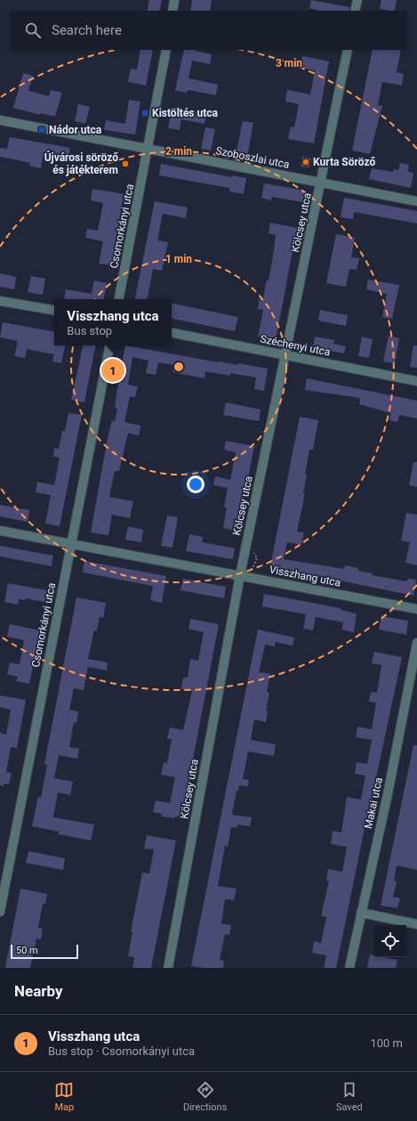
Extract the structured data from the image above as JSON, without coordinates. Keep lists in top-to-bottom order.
{
  "streets": {
    "street": [
      "Szoboszlai utca",
      "Kölcsey utca",
      "Csomorkányi utca",
      "Széchenyi utca",
      "Visszhang utca",
      "Makai utca"
    ]
  },
  "crossings": [
    ["Szoboszlai utca", "Kölcsey utca"],
    ["Szoboszlai utca", "Csomorkányi utca"],
    ["Kölcsey utca", "Széchenyi utca"],
    ["Kölcsey utca", "Visszhang utca"],
    ["Csomorkányi utca", "Visszhang utca"]
  ],
  "places": {
    "transit": ["Kistöltés utca", "Nádor utca"],
    "other": ["Kurta Söröző", "Újvárosi söröző és játékterem"]
  },
  "scale_bar": "50 m",
  "page": {
    "search": "Search here",
    "popup": ["Visszhang utca", "Bus stop"],
    "pins": "1",
    "scale": "50 m",
    "heading": "Nearby",
    "list": [
      {
        "mark": "1",
        "name": "Visszhang utca",
        "note": "Bus stop · Csomorkányi utca",
        "value": "100 m"
      }
    ],
    "nav": ["Map", "Directions", "Saved"]
  },
  "rings": ["3 min", "2 min", "1 min"]
}
